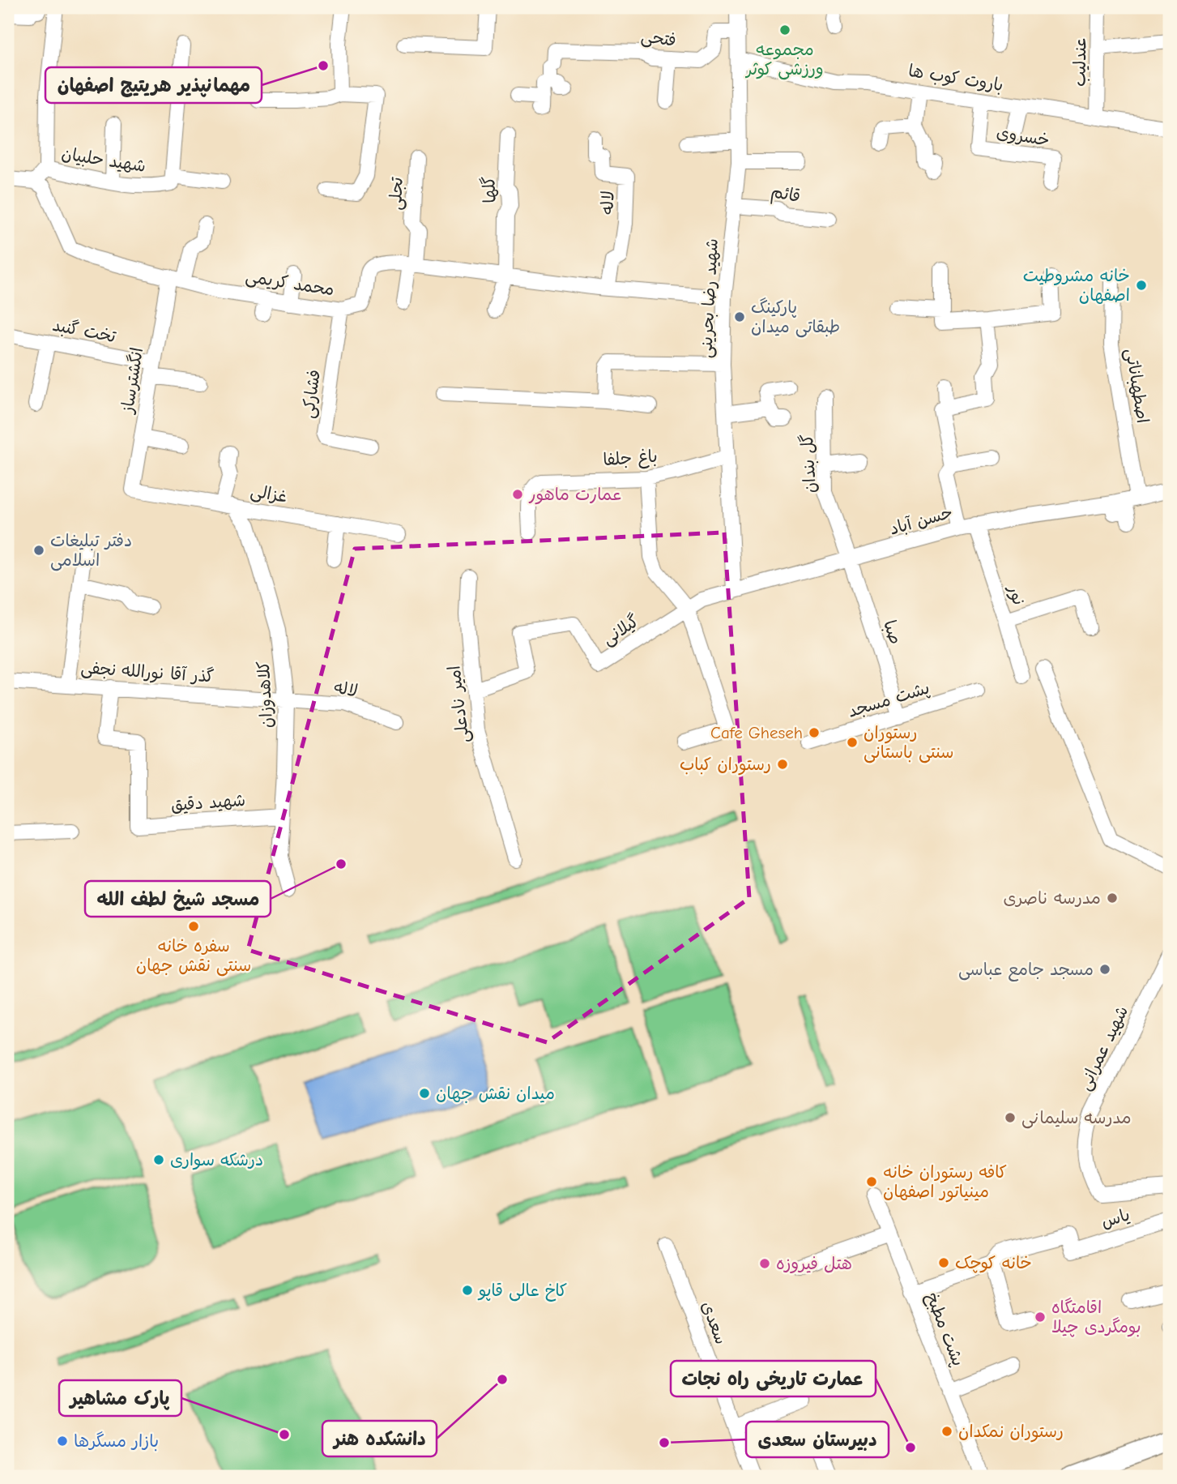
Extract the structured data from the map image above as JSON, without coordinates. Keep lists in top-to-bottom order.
{
  "streets": {
    "street": [
      "فتحی",
      "عندلیب",
      "باروت کوب ها",
      "خسروی",
      "شهید حلبیان",
      "گلها",
      "تجلی",
      "قائم",
      "لاله",
      "محمد کریمی",
      "شهید رضا بحرینی",
      "تخت گنبد",
      "انگشترساز",
      "اصطهباناتی",
      "فشارکی",
      "باغ جلفا",
      "گل بندان",
      "غزالی",
      "حسن آباد",
      "نور",
      "گیلانی",
      "صبا",
      "گذر آقا نورالله نجفی",
      "کلاهدوزان",
      "پشت مسجد",
      "امیر نادعلی",
      "شهید دقیق",
      "شهید عمرانی",
      "یاس",
      "سعدی",
      "پشت مطبخ"
    ]
  },
  "crossings": [
    ["فتحی", "شهید رضا بحرینی"],
    ["عندلیب", "باروت کوب ها"],
    ["باروت کوب ها", "خسروی"],
    ["باروت کوب ها", "شهید رضا بحرینی"],
    ["شهید حلبیان", "محمد کریمی"],
    ["گلها", "محمد کریمی"],
    ["تجلی", "محمد کریمی"],
    ["قائم", "شهید رضا بحرینی"],
    ["لاله", "محمد کریمی"],
    ["لاله", "گذر آقا نورالله نجفی"],
    ["لاله", "کلاهدوزان"],
    ["محمد کریمی", "شهید رضا بحرینی"],
    ["محمد کریمی", "انگشترساز"],
    ["محمد کریمی", "فشارکی"],
    ["شهید رضا بحرینی", "باغ جلفا"],
    ["شهید رضا بحرینی", "حسن آباد"],
    ["تخت گنبد", "انگشترساز"],
    ["انگشترساز", "غزالی"],
    ["اصطهباناتی", "حسن آباد"],
    ["گل بندان", "حسن آباد"],
    ["گل بندان", "صبا"],
    ["غزالی", "کلاهدوزان"],
    ["حسن آباد", "نور"],
    ["حسن آباد", "گیلانی"],
    ["حسن آباد", "صبا"],
    ["گیلانی", "امیر نادعلی"],
    ["صبا", "پشت مسجد"],
    ["گذر آقا نورالله نجفی", "کلاهدوزان"],
    ["گذر آقا نورالله نجفی", "شهید دقیق"],
    ["کلاهدوزان", "شهید دقیق"]
  ],
  "places": [
    "مجموعه ورزشی کوثر",
    "مهمانپذیر هریتیج اصفهان",
    "خانه مشروطیت اصفهان",
    "پارکینگ طبقاتی میدان",
    "عمارت ماهور",
    "دفتر تبلیغات اسلامی",
    "Cafe Gheseh",
    "رستوران سنتی باستانی",
    "رستوران کباب",
    "مسجد شیخ لطف الله",
    "مدرسه ناصری",
    "سفره خانه سنتی نقش جهان",
    "مسجد جامع عباسی",
    "میدان نقش جهان",
    "مدرسه سلیمانی",
    "درشکه سواری",
    "کافه رستوران خانه مینیاتور اصفهان",
    "خانه کوچک",
    "هتل فیروزه",
    "کاخ عالی قاپو",
    "اقامتگاه بومگردی چیلا",
    "دانشکده هنر",
    "رستوران نمکدان",
    "پارک مشاهیر",
    "بازار مسگرها",
    "دبیرستان سعدی",
    "عمارت تاریخی راه نجات"
  ]
}
